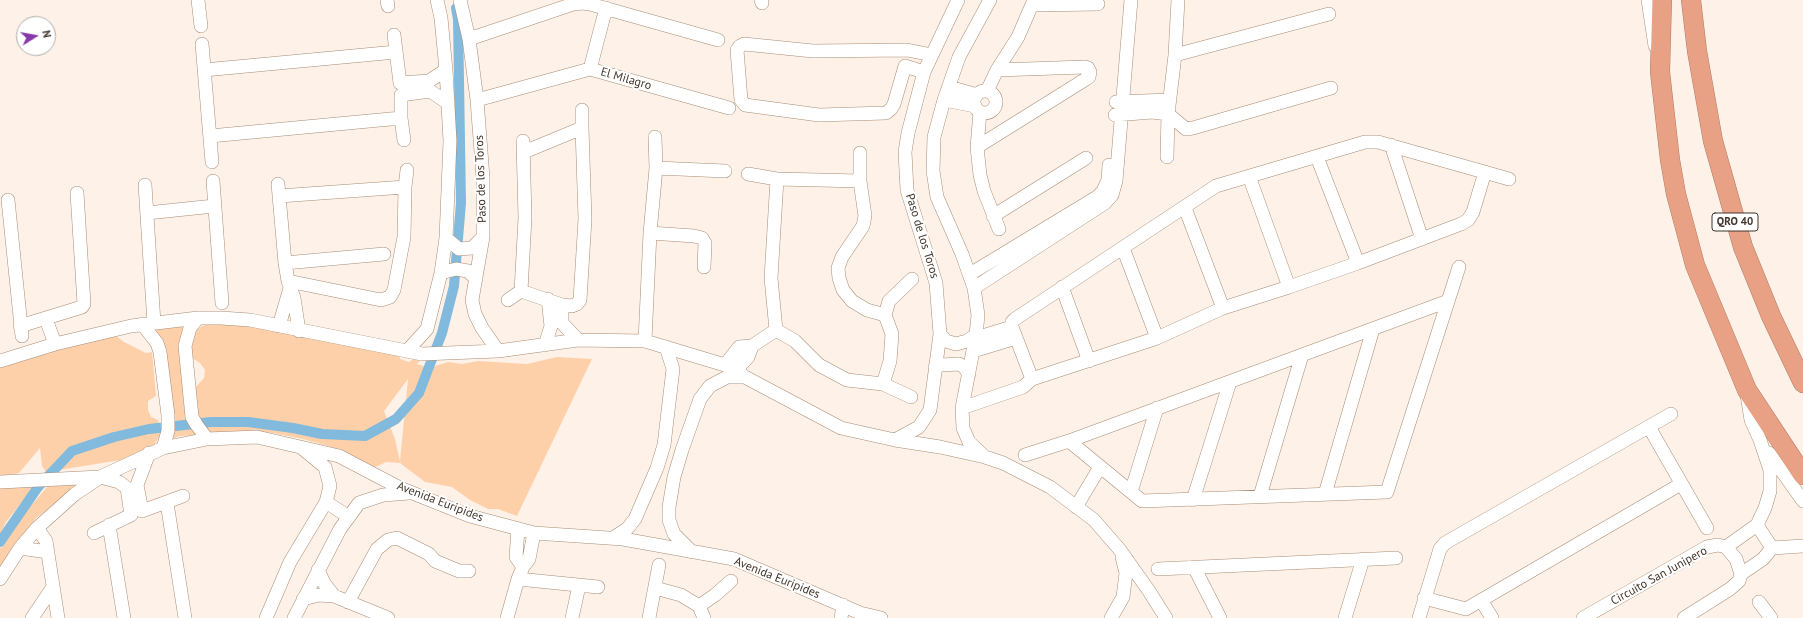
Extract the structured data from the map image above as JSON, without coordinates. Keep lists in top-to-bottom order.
{
  "streets": {
    "highway": ["QRO 40"],
    "street": [
      "El Milagro",
      "Paso de los Toros",
      "Avenida Euripides",
      "Circuito San Junipero"
    ]
  },
  "crossings": [
    ["El Milagro", "Paso de los Toros"]
  ],
  "north": "right"
}
